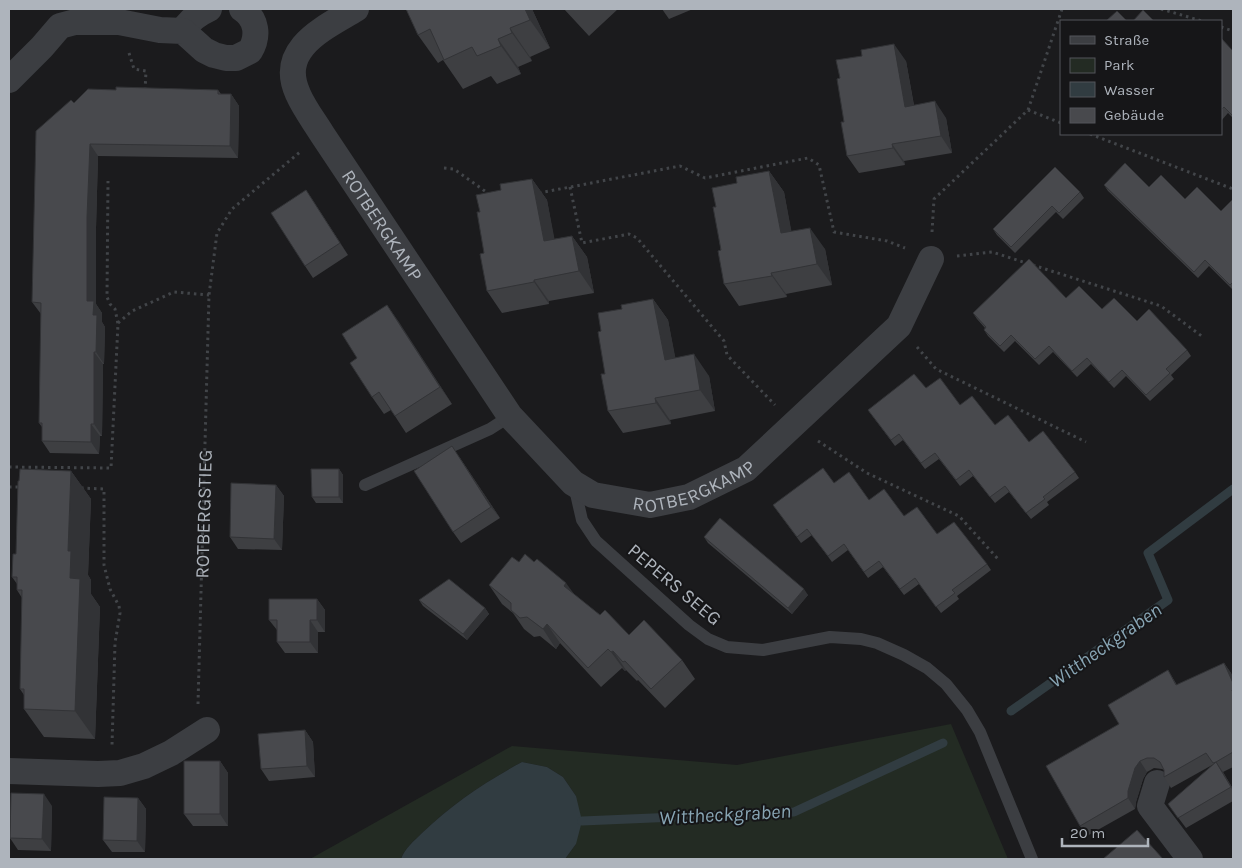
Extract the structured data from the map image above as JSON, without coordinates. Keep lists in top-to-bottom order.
{
  "streets": {
    "street": ["ROTBERGKAMP"],
    "lane": ["PEPERS SEEG"],
    "path": ["ROTBERGSTIEG"]
  },
  "crossings": [
    ["ROTBERGKAMP", "ROTBERGSTIEG"],
    ["ROTBERGKAMP", "PEPERS SEEG"]
  ],
  "water": ["Wittheckgraben"],
  "legend": [
    "Straße",
    "Park",
    "Wasser",
    "Gebäude"
  ],
  "scale_bar": "20 m"
}
